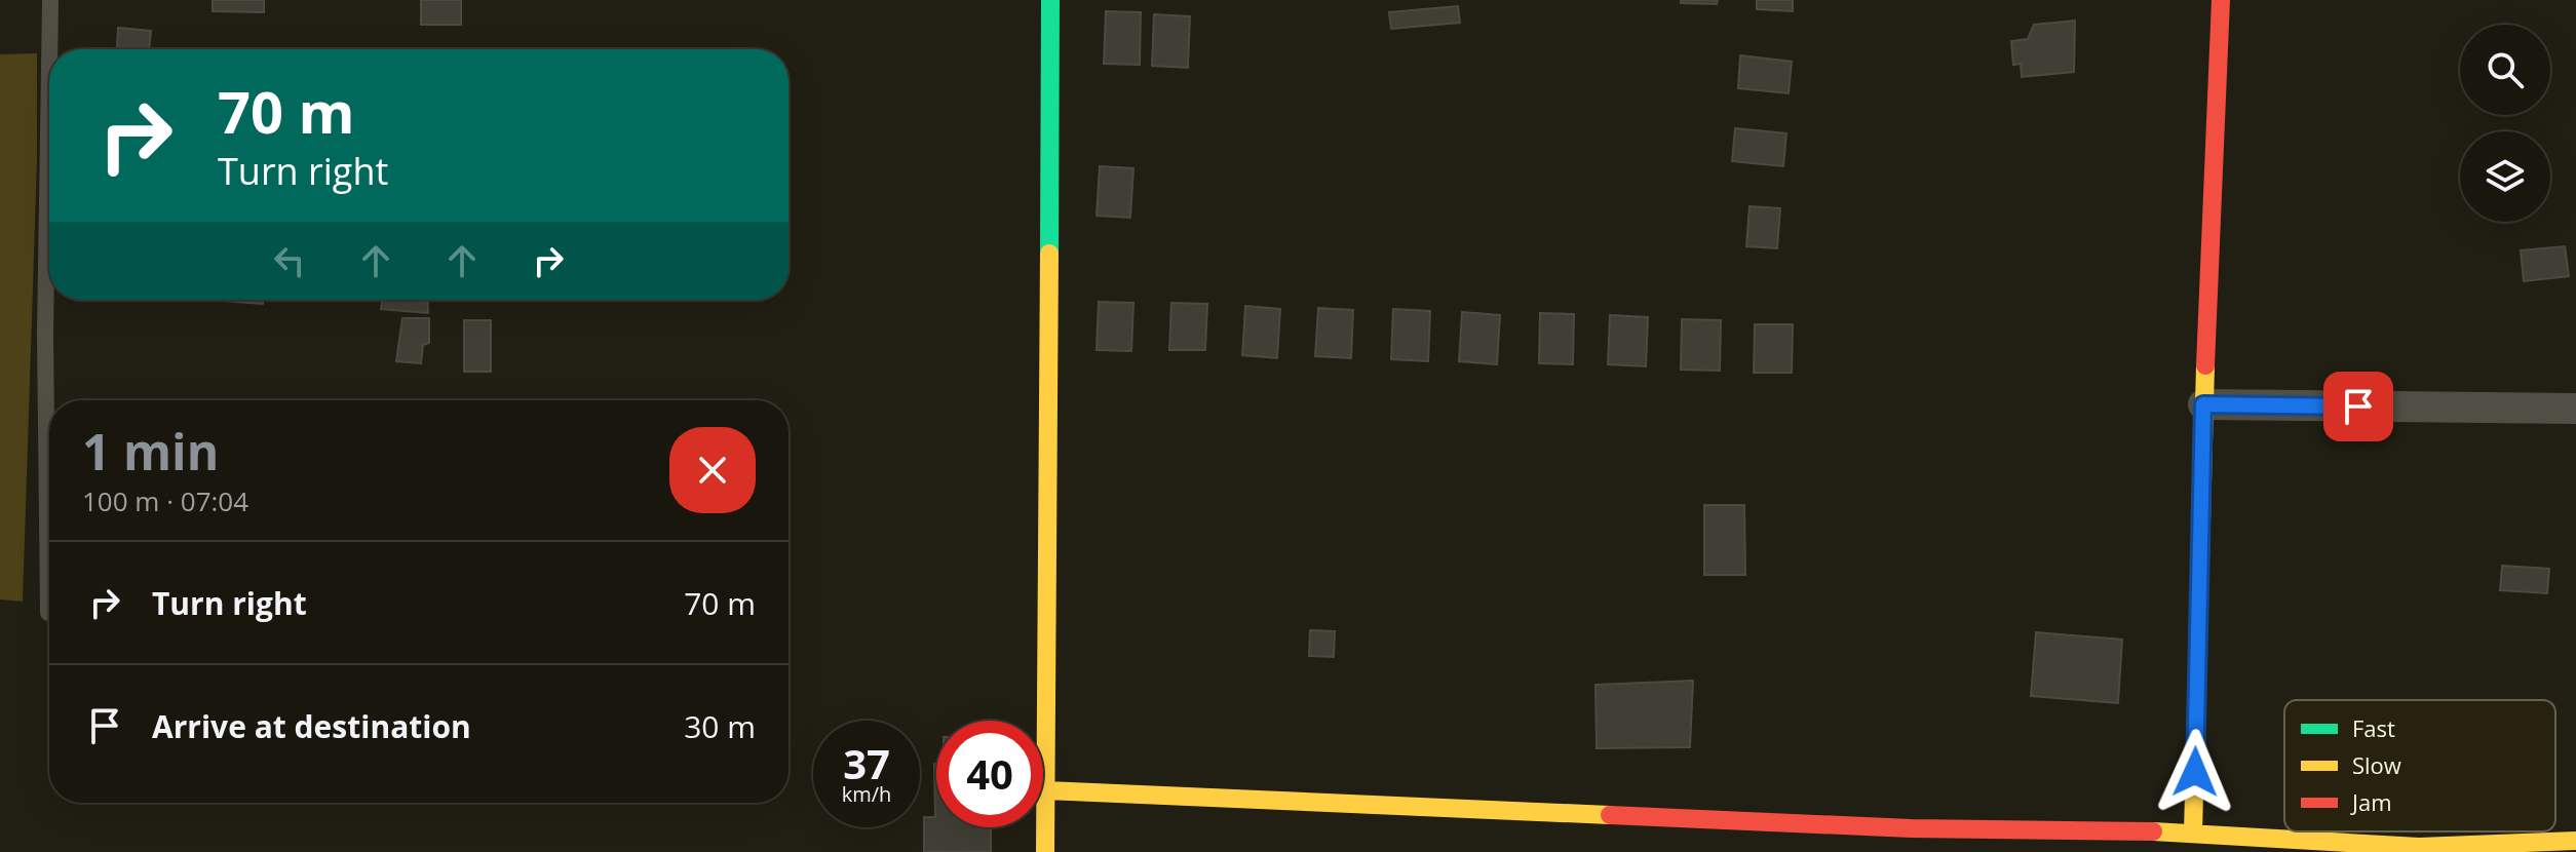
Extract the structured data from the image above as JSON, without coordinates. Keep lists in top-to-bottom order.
{
  "legend": ["Fast", "Slow", "Jam"],
  "page": {
    "turn": ["70 m", "Turn right"],
    "heading": ["1 min", "100 m · 07:04"],
    "list": [
      {
        "name": "Turn right",
        "value": "70 m"
      },
      {
        "name": "Arrive at destination",
        "value": "30 m"
      }
    ],
    "speed": "37 km/h",
    "limit": "40"
  }
}
